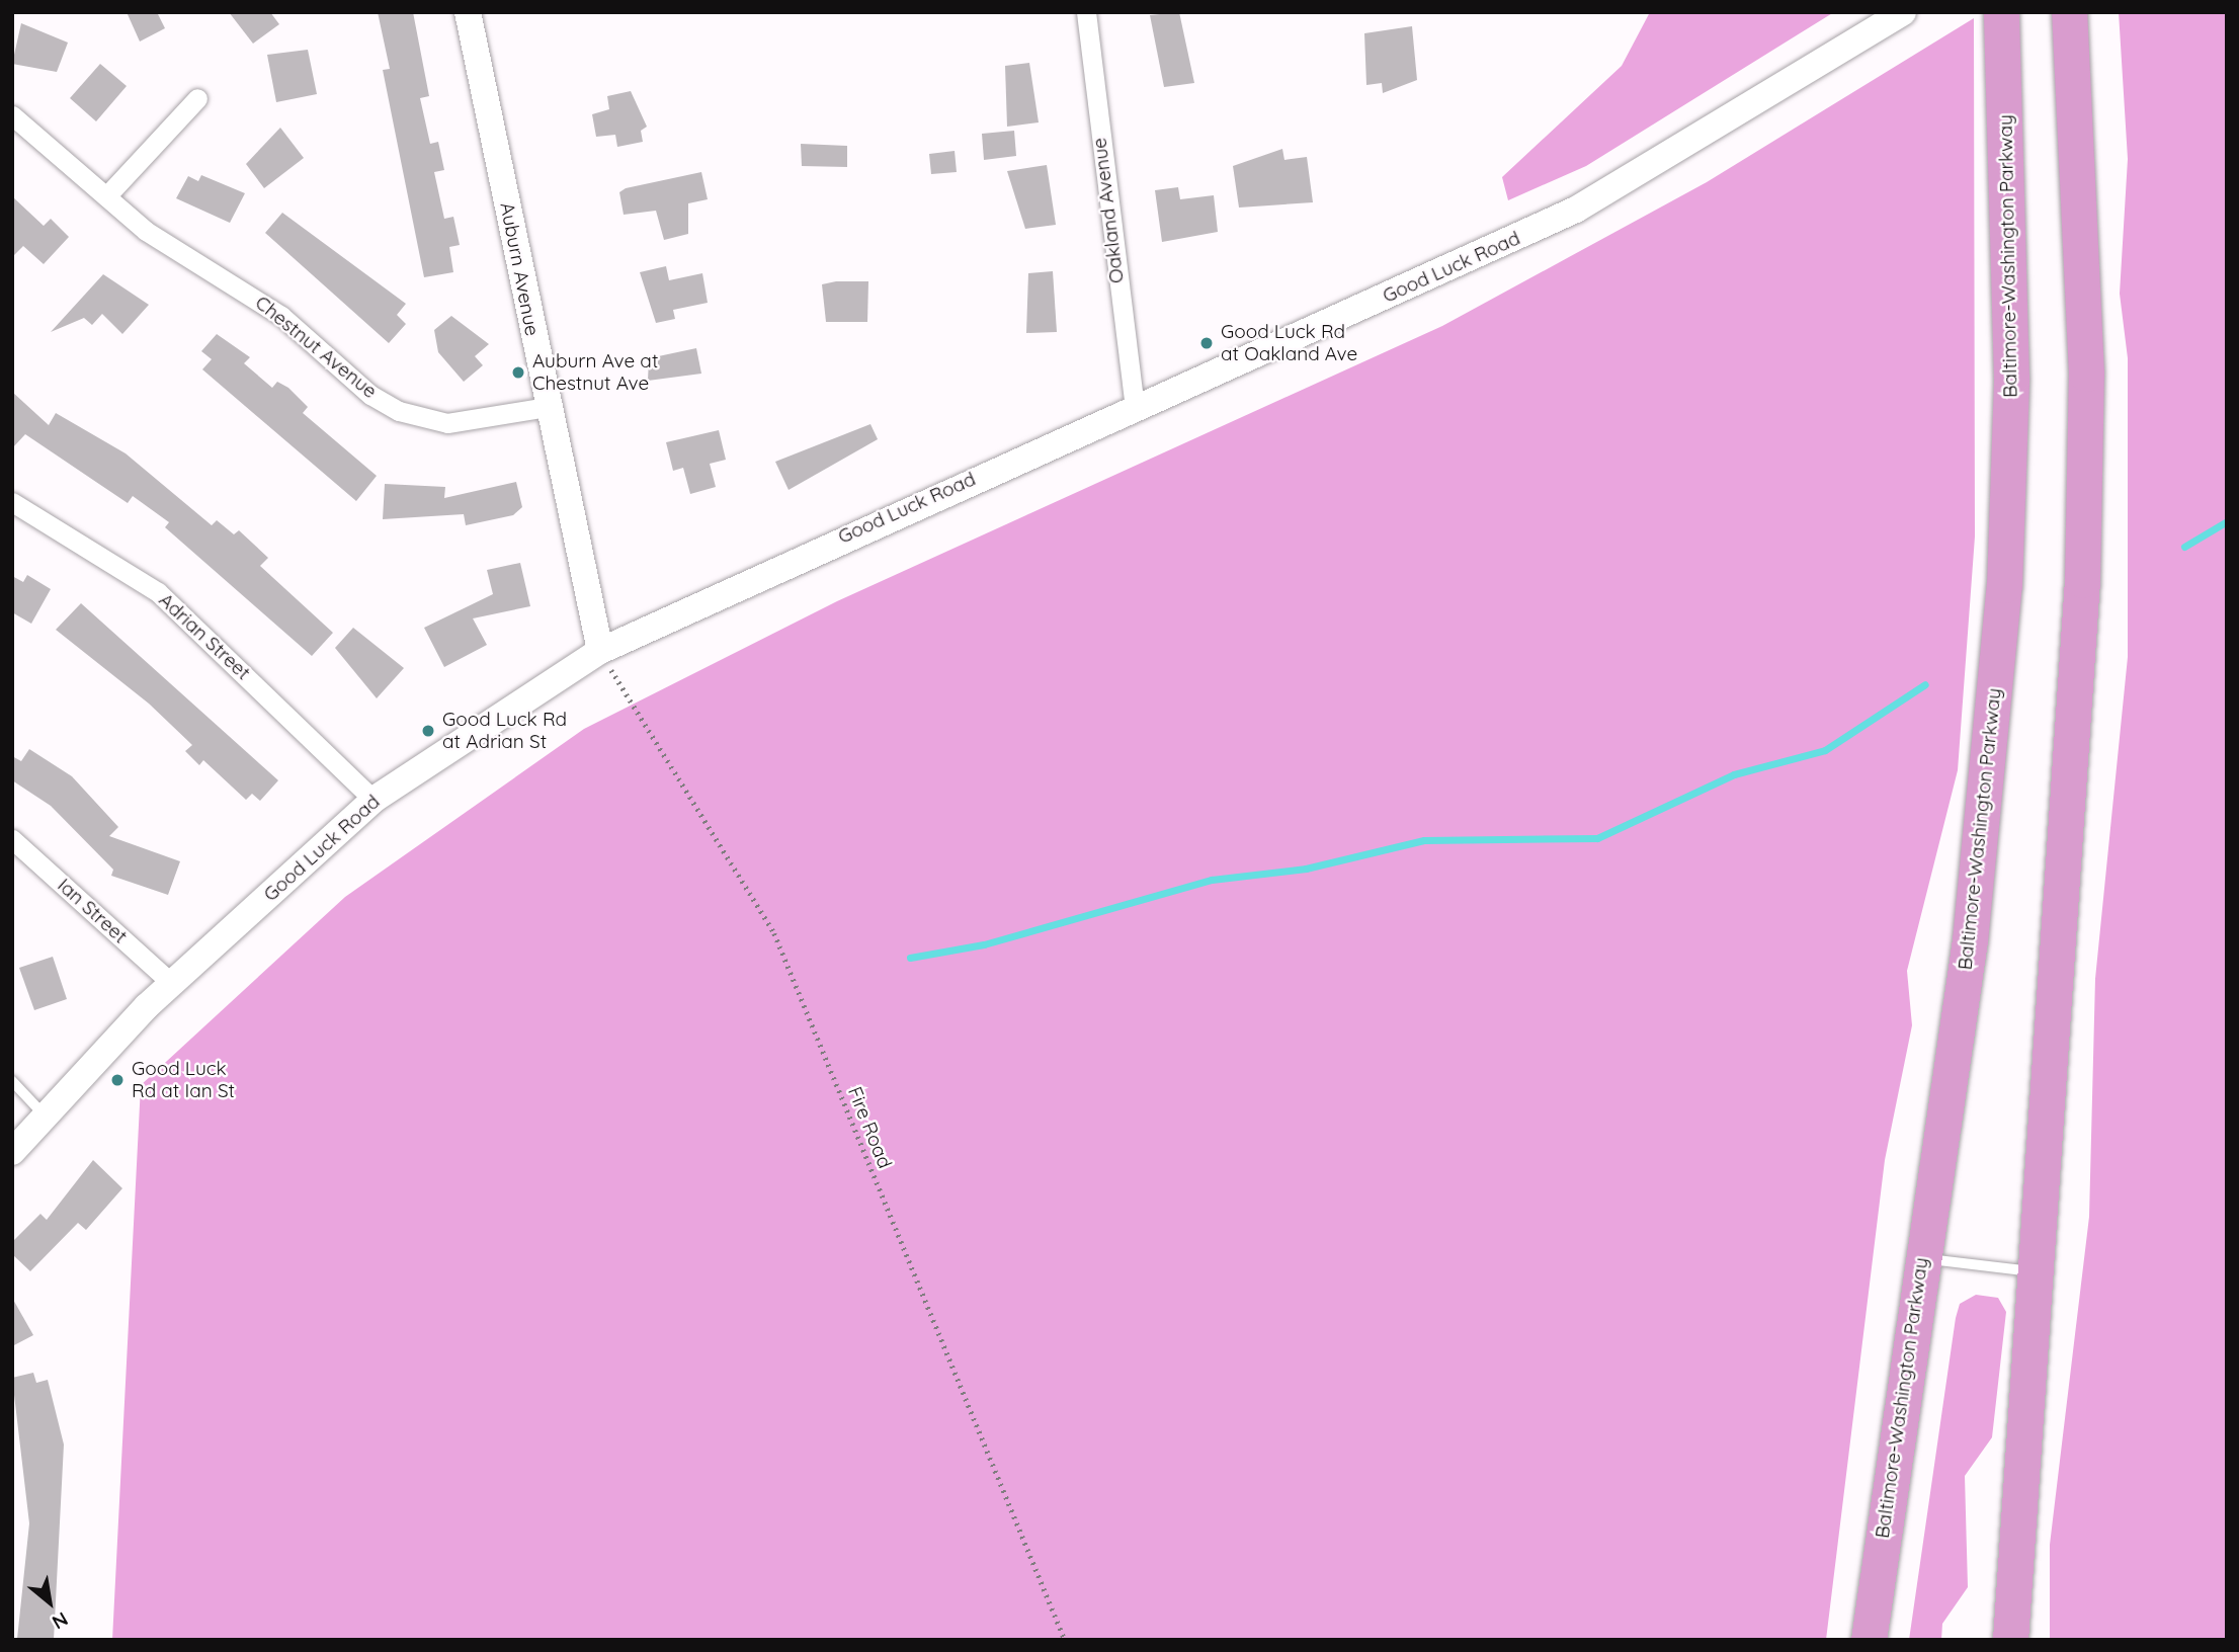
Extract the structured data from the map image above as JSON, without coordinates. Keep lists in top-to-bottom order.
{
  "streets": {
    "highway": ["Baltimore-Washington Parkway"],
    "main road": ["Good Luck Road", "Auburn Avenue"],
    "street": [
      "Oakland Avenue",
      "Chestnut Avenue",
      "Adrian Street",
      "Ian Street"
    ],
    "path": ["Fire Road"]
  },
  "crossings": [
    ["Oakland Avenue", "Good Luck Road"],
    ["Good Luck Road", "Auburn Avenue"],
    ["Good Luck Road", "Adrian Street"],
    ["Good Luck Road", "Ian Street"],
    ["Good Luck Road", "Fire Road"],
    ["Auburn Avenue", "Chestnut Avenue"],
    ["Auburn Avenue", "Fire Road"]
  ],
  "places": [
    "Good Luck Rd at Oakland Ave",
    "Auburn Ave at Chestnut Ave",
    "Good Luck Rd at Adrian St",
    "Good Luck Rd at Ian St"
  ],
  "north": "bottom right"
}
